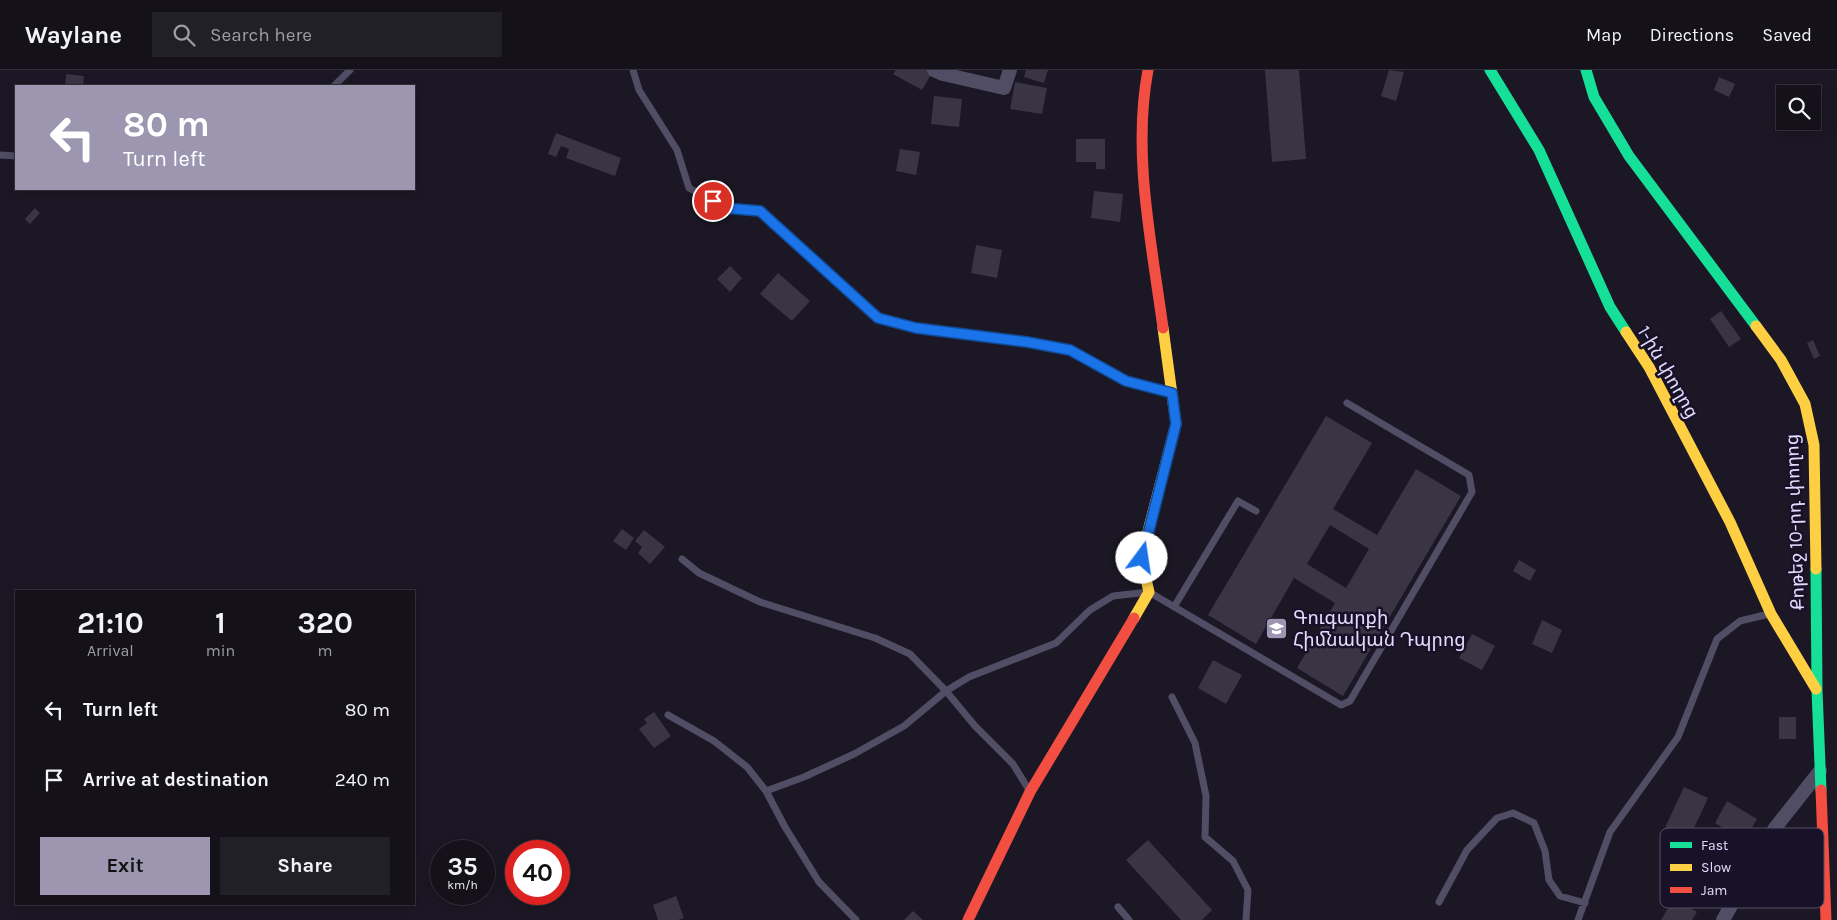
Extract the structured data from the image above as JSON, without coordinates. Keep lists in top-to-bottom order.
{
  "streets": {
    "street": ["1-ին փողոց", "Քոթեջ 10-րդ փողոց"]
  },
  "crossings": [
    ["1-ին փողոց", "Քոթեջ 10-րդ փողոց"]
  ],
  "places": {
    "school or university": ["Գուգարքի Հիմնական Դպրոց"]
  },
  "legend": ["Fast", "Slow", "Jam"],
  "page": {
    "header": "Waylane",
    "search": "Search here",
    "nav": ["Map", "Directions", "Saved"],
    "turn": ["80 m", "Turn left"],
    "eta": [
      "21:10",
      "Arrival",
      "1",
      "min",
      "320",
      "m"
    ],
    "list": [
      {
        "name": "Turn left",
        "value": "80 m"
      },
      {
        "name": "Arrive at destination",
        "value": "240 m"
      }
    ],
    "buttons": ["Exit", "Share"],
    "speed": "35 km/h",
    "limit": "40"
  }
}
